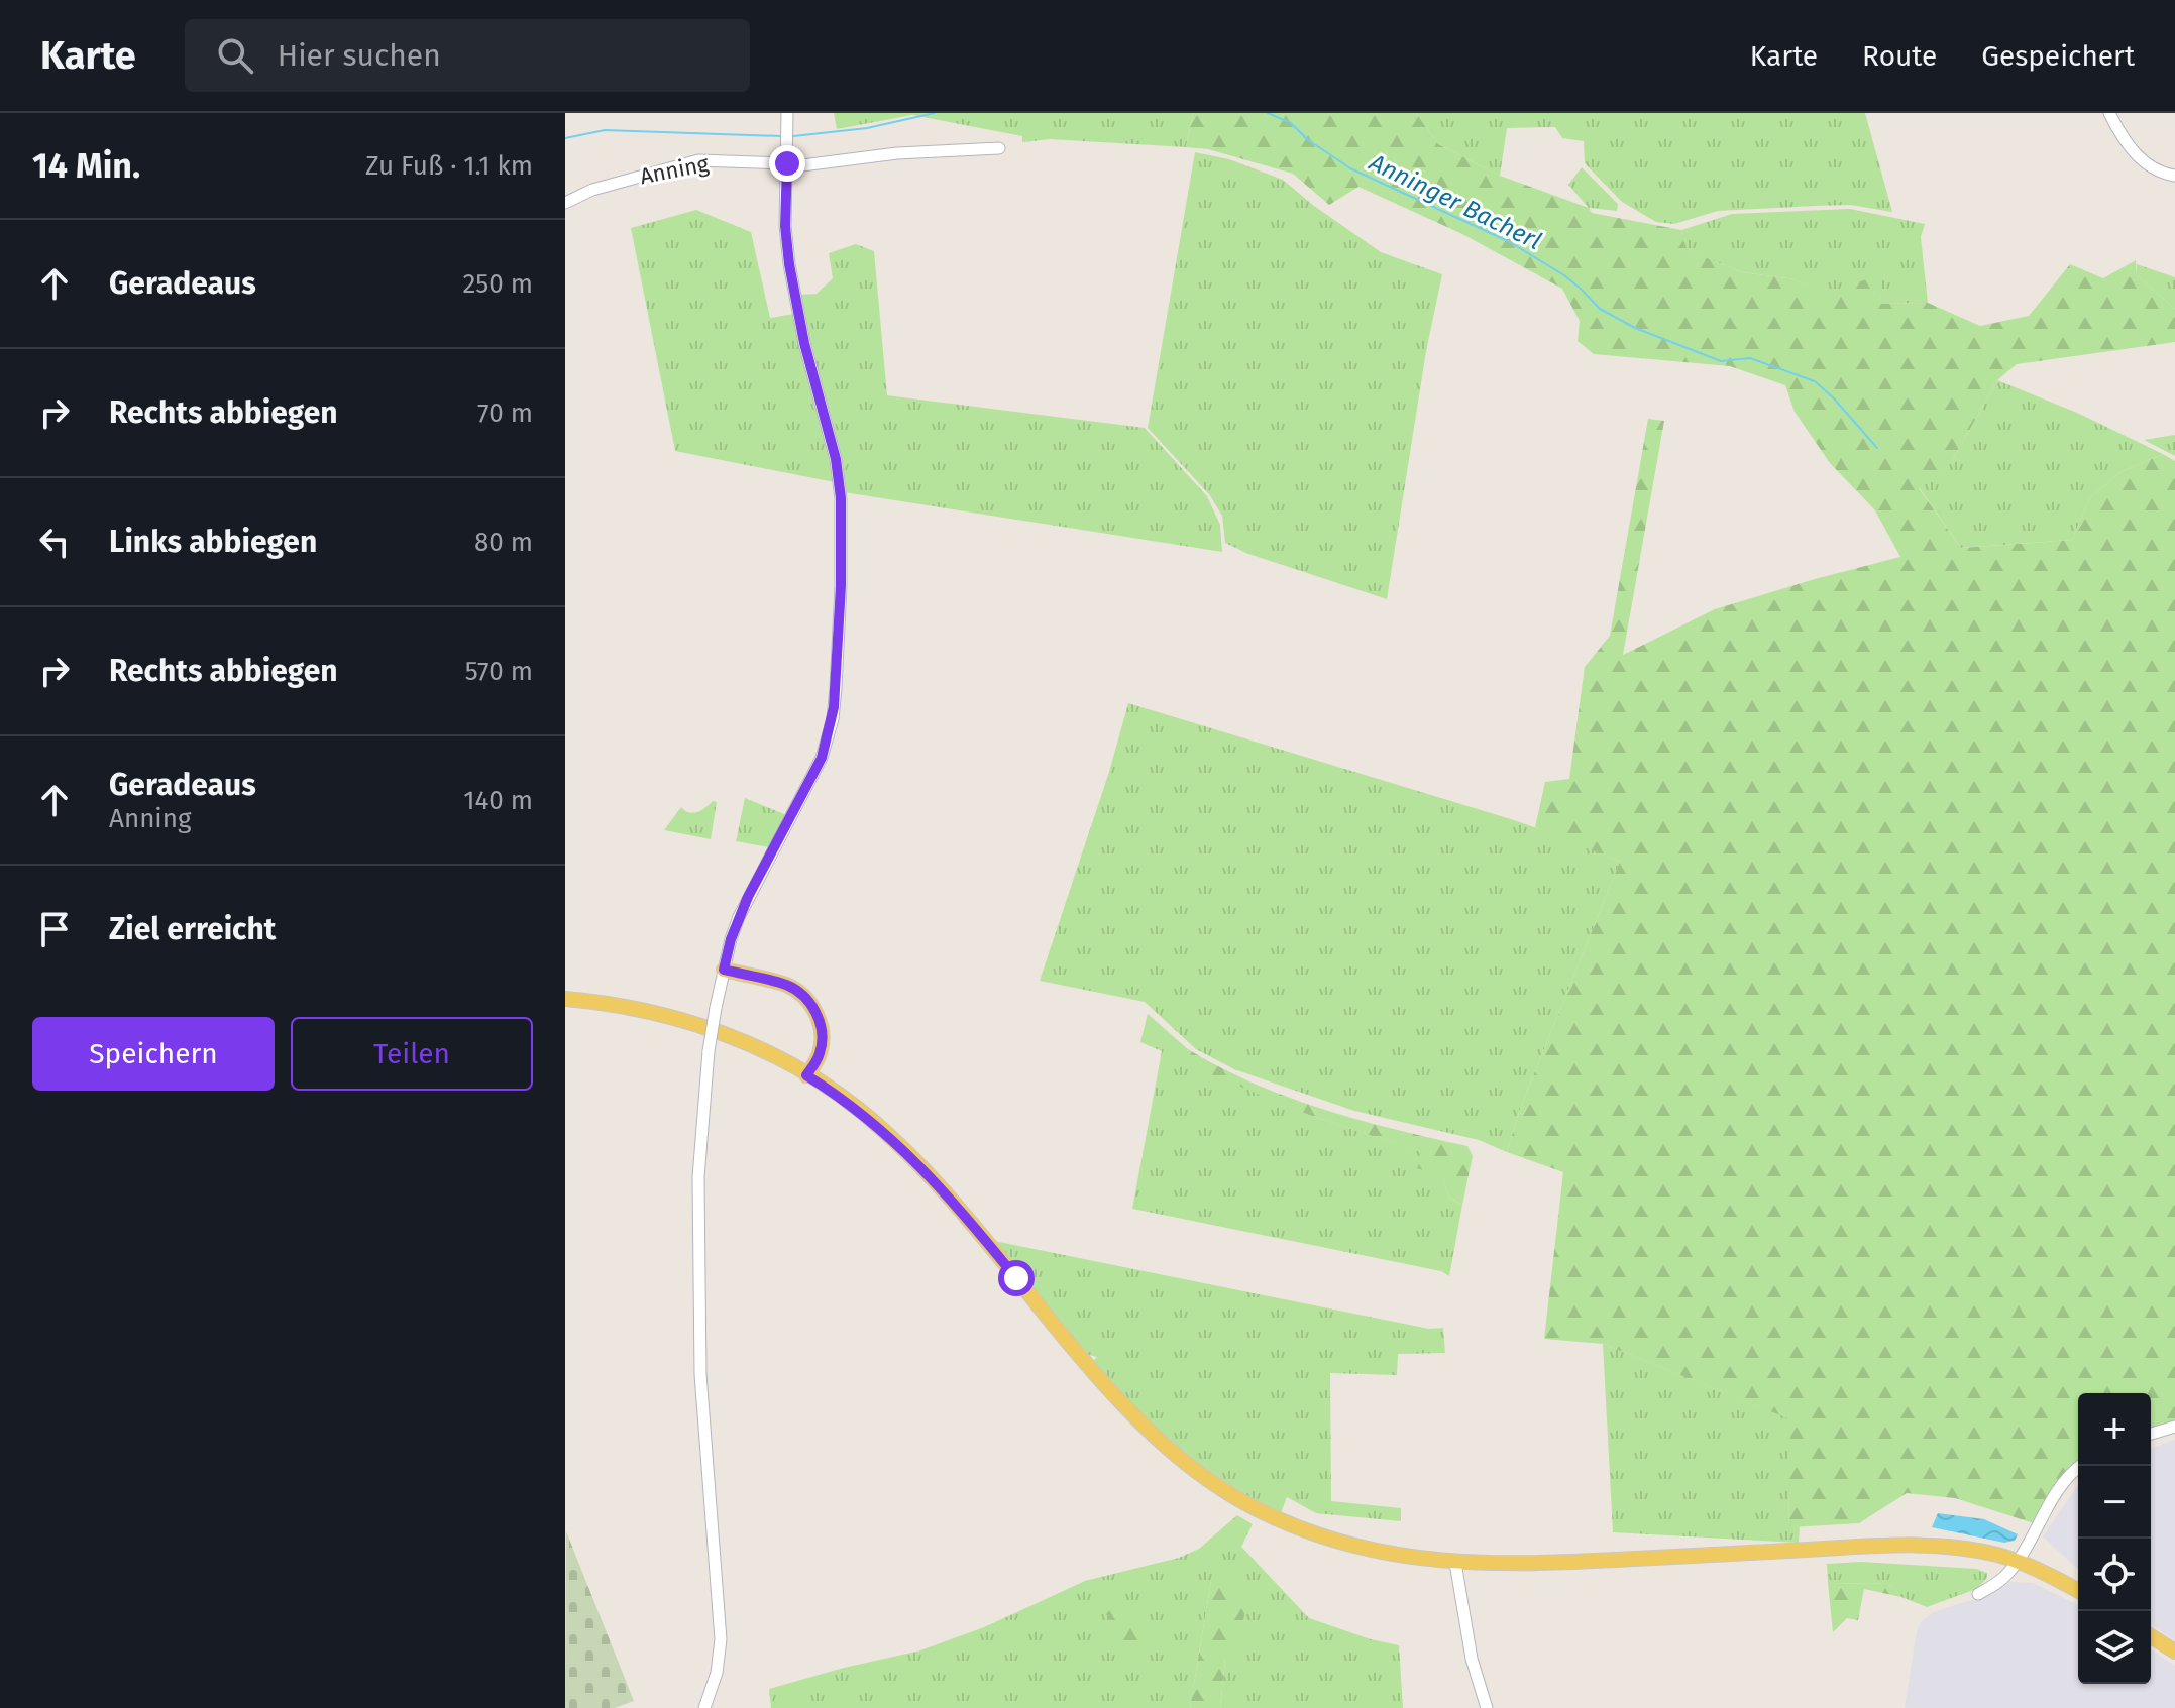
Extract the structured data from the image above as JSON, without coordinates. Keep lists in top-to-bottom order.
{
  "streets": {
    "street": ["Anning"]
  },
  "water": ["Anninger Bacherl"],
  "page": {
    "header": "Karte",
    "search": "Hier suchen",
    "nav": ["Karte", "Route", "Gespeichert"],
    "heading": ["14 Min.", "Zu Fuß · 1.1 km"],
    "list": [
      ["Geradeaus", "250 m"],
      ["Rechts abbiegen", "70 m"],
      ["Links abbiegen", "80 m"],
      ["Rechts abbiegen", "570 m"],
      ["Geradeaus", "Anning", "140 m"],
      "Ziel erreicht"
    ],
    "buttons": ["Speichern", "Teilen"],
    "map_buttons": ["+", "−"]
  }
}
